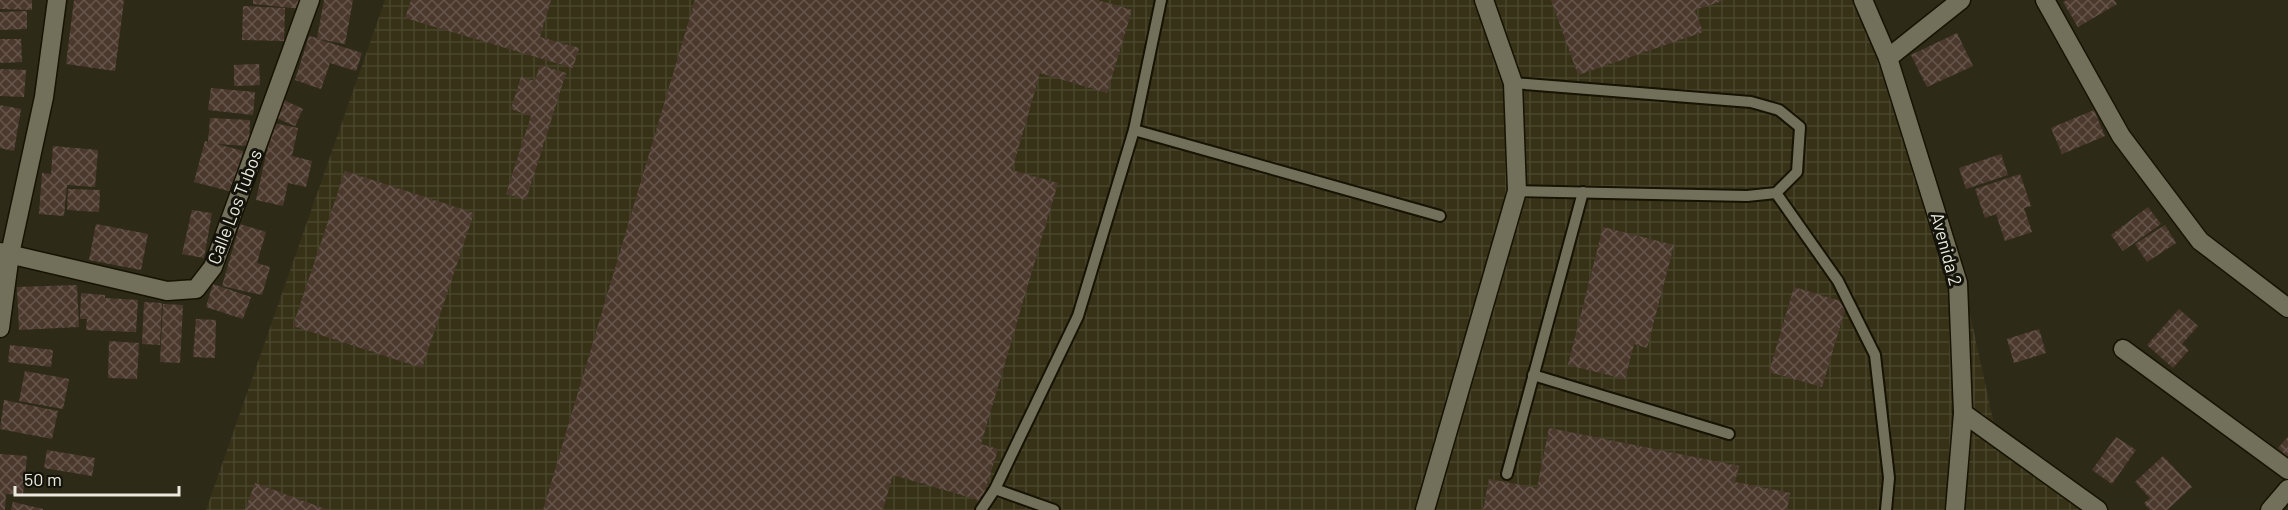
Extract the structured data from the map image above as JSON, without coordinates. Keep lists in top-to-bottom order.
{
  "streets": {
    "street": ["Calle Los Tubos", "Avenida 2"]
  },
  "scale_bar": "50 m"
}
